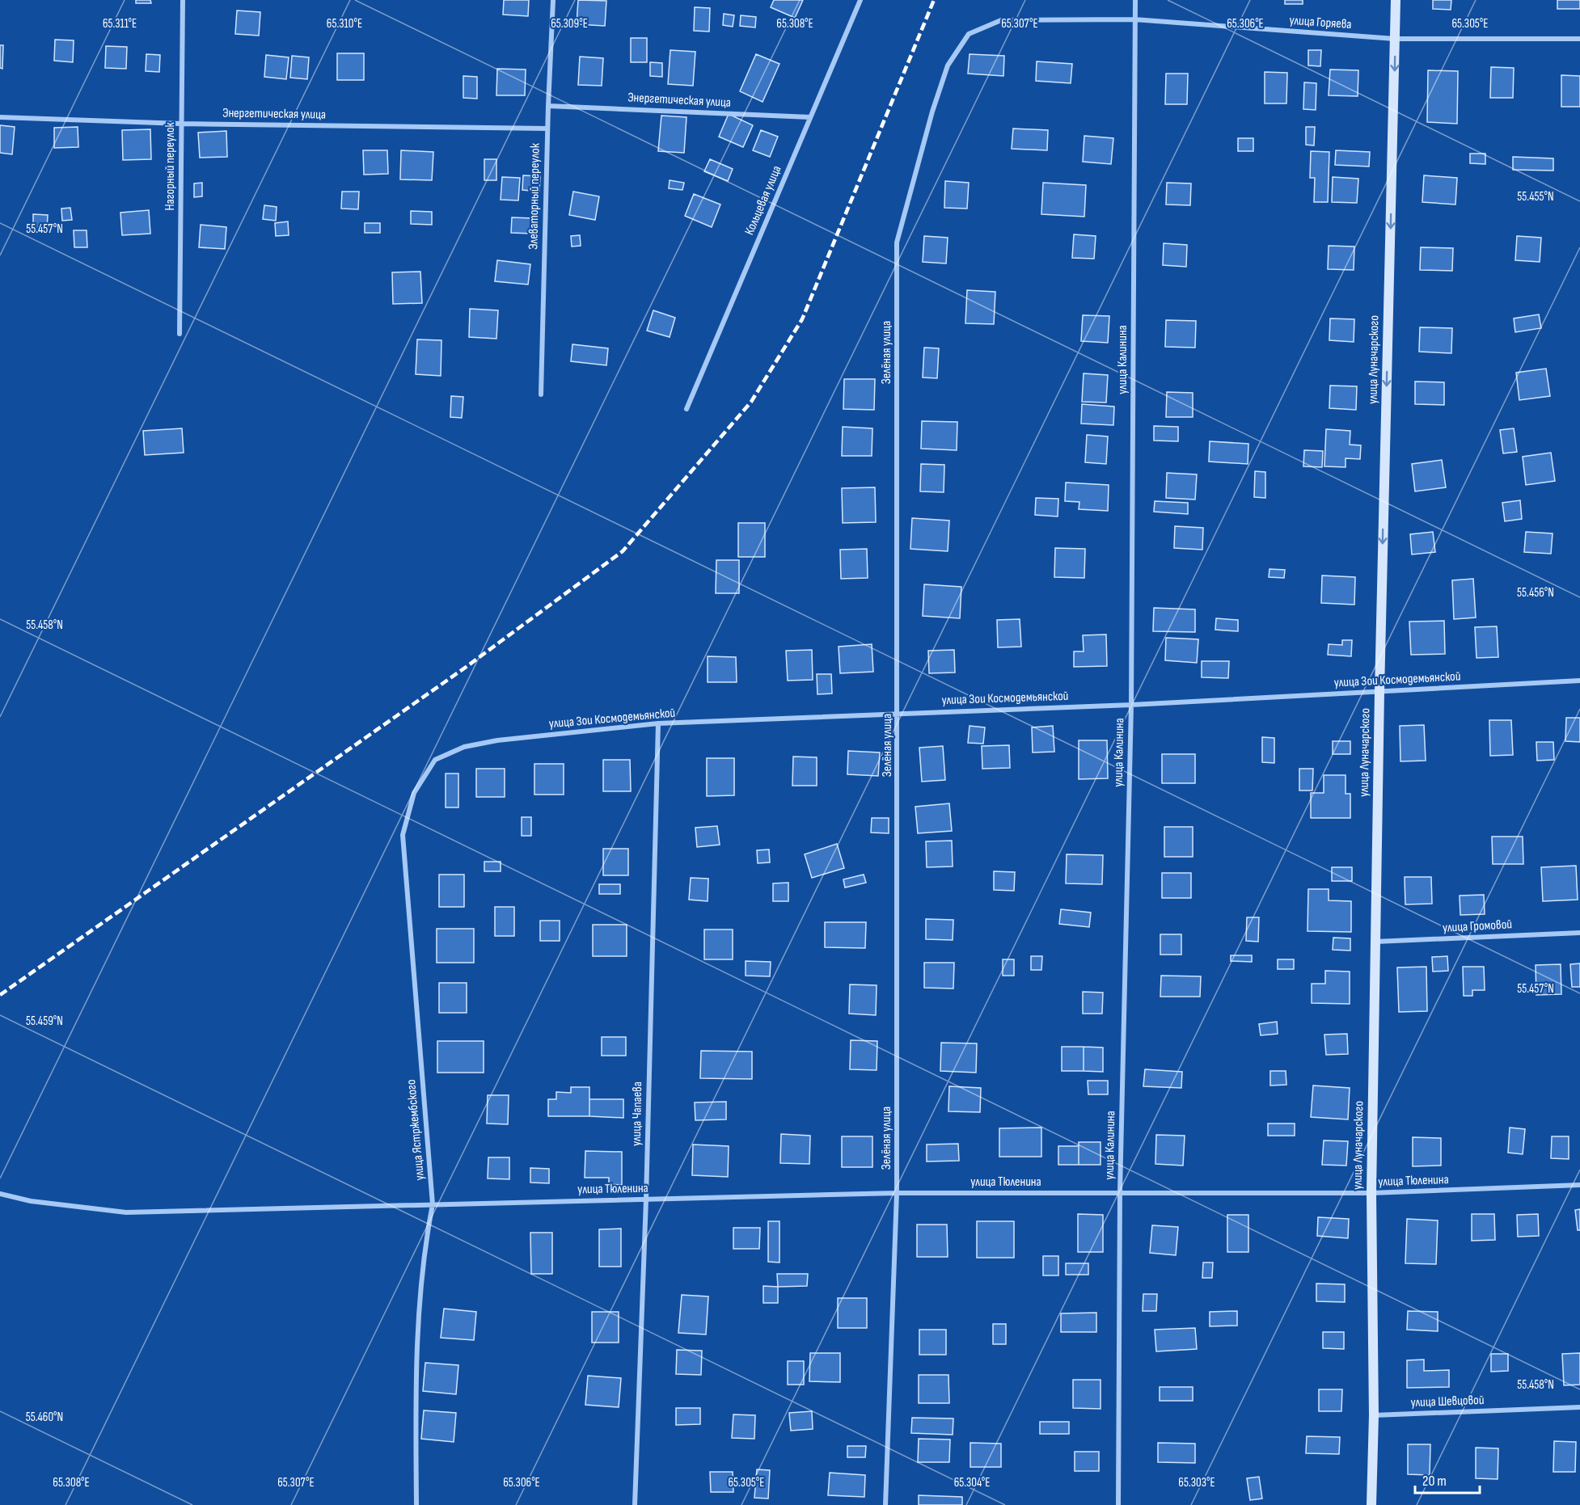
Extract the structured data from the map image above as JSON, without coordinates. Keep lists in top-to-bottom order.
{
  "streets": {
    "main road": ["улица Луначарского"],
    "street": [
      "улица Горяева",
      "Энергетическая улица",
      "Нагорный переулок",
      "Элеваторный переулок",
      "Кольцевая улица",
      "Зелёная улица",
      "улица Калинина",
      "улица Зои Космодемьянской",
      "улица Громовой",
      "улица Чапаева",
      "улица Ястржембского",
      "улица Тюленина",
      "улица Шевцовой"
    ]
  },
  "crossings": [
    ["улица Горяева", "Зелёная улица"],
    ["улица Горяева", "улица Калинина"],
    ["улица Горяева", "улица Луначарского"],
    ["Энергетическая улица", "Нагорный переулок"],
    ["Энергетическая улица", "Элеваторный переулок"],
    ["Энергетическая улица", "Кольцевая улица"],
    ["Зелёная улица", "улица Зои Космодемьянской"],
    ["Зелёная улица", "улица Тюленина"],
    ["улица Калинина", "улица Зои Космодемьянской"],
    ["улица Калинина", "улица Тюленина"],
    ["улица Луначарского", "улица Зои Космодемьянской"],
    ["улица Луначарского", "улица Громовой"],
    ["улица Луначарского", "улица Тюленина"],
    ["улица Луначарского", "улица Шевцовой"],
    ["улица Зои Космодемьянской", "улица Чапаева"],
    ["улица Зои Космодемьянской", "улица Ястржембского"],
    ["улица Чапаева", "улица Тюленина"],
    ["улица Ястржембского", "улица Тюленина"]
  ],
  "one_way": ["улица Луначарского"],
  "scale_bar": "20 m",
  "coordinates": [
    "65.311°E",
    "65.310°E",
    "65.309°E",
    "65.308°E",
    "65.307°E",
    "65.306°E",
    "65.305°E",
    "55.455°N",
    "55.457°N",
    "55.456°N",
    "55.458°N",
    "55.459°N",
    "55.460°N",
    "65.304°E",
    "65.303°E"
  ]
}
